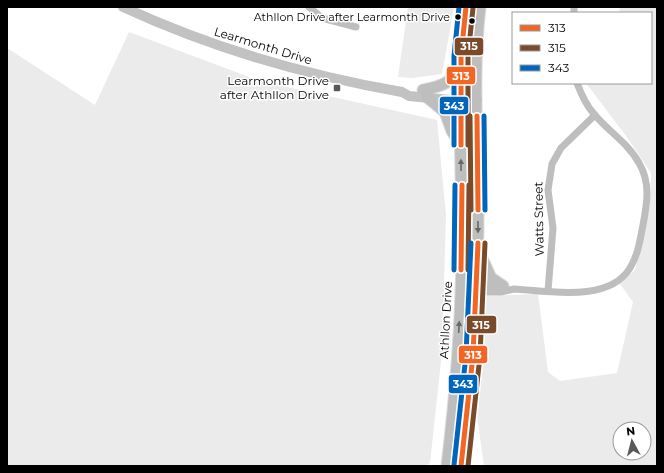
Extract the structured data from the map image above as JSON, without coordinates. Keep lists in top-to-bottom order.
{
  "streets": {
    "main road": ["Athllon Drive"],
    "street": ["Learmonth Drive", "Watts Street"]
  },
  "crossings": [
    ["Learmonth Drive", "Athllon Drive"]
  ],
  "places": {
    "other": ["Athllon Drive after Learmonth Drive"],
    "transit": ["Learmonth Drive after Athllon Drive"]
  },
  "lines": ["transit line 313", "transit line 343", "transit line 315"],
  "legend": ["313", "315", "343"],
  "north": "top"
}
